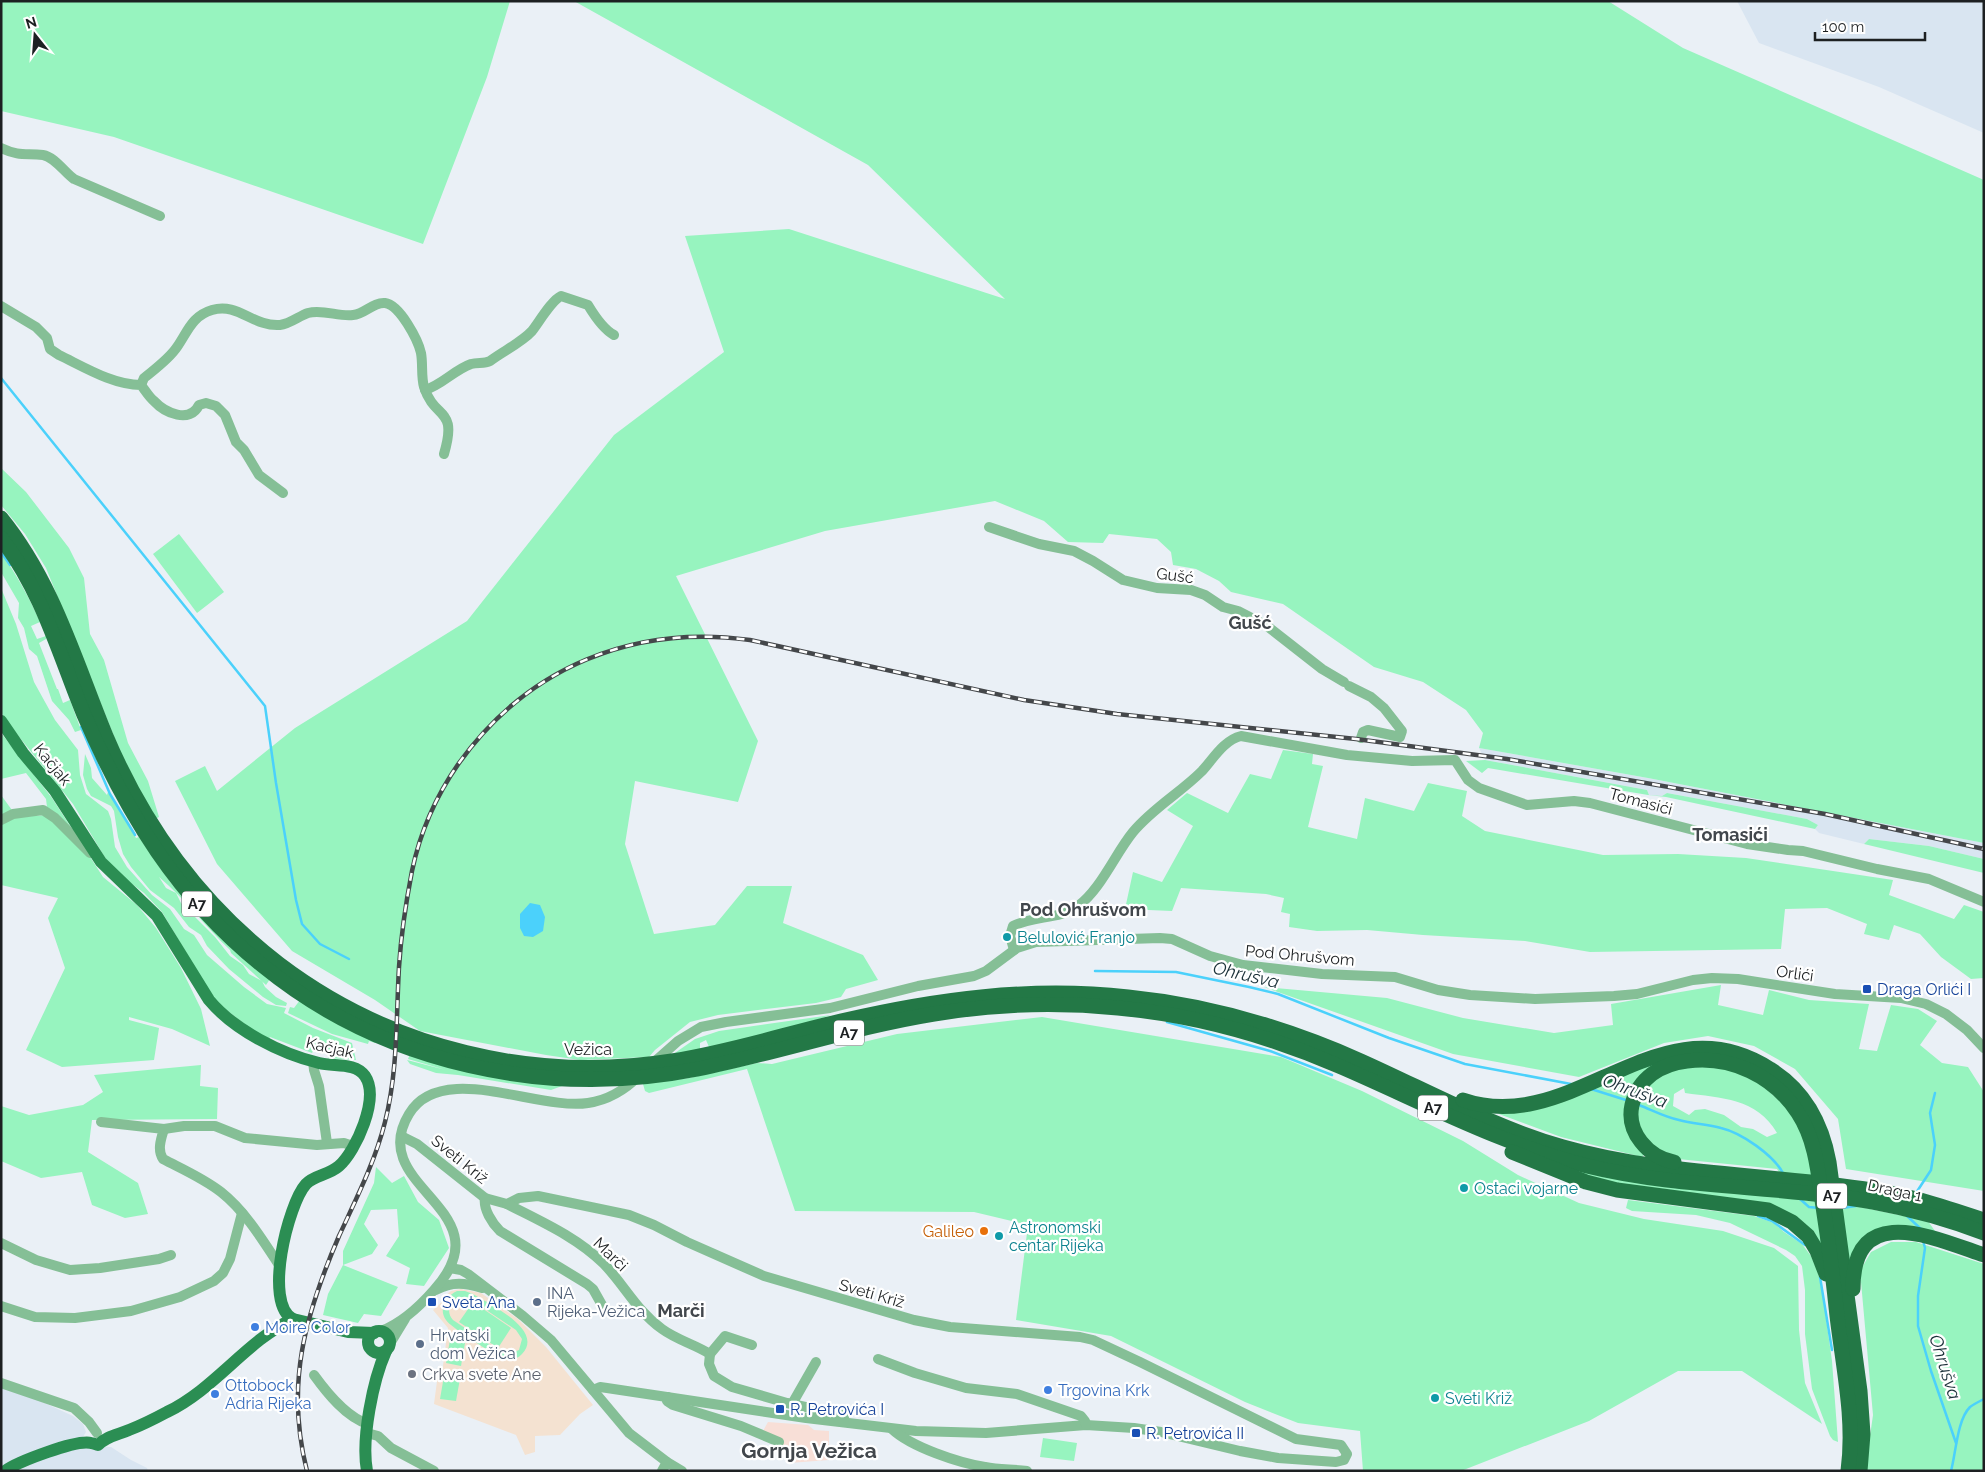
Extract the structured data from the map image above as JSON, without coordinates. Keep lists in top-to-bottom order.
{
  "streets": {
    "highway": ["A7", "Vežica", "Draga 1"],
    "main road": ["Kačjak"],
    "street": [
      "Gušć",
      "Tomasići",
      "Pod Ohrušvom",
      "Orlići",
      "Sveti Križ",
      "Marči"
    ]
  },
  "crossings": [
    ["Gušć", "Tomasići"],
    ["A7", "Vežica"],
    ["A7", "Draga 1"],
    ["Pod Ohrušvom", "Orlići"],
    ["Pod Ohrušvom", "Sveti Križ"],
    ["Sveti Križ", "Marči"]
  ],
  "districts": [
    "Gušć",
    "Tomasići",
    "Pod Ohrušvom",
    "Marči",
    "Gornja Vežica"
  ],
  "water": ["Ohrušva"],
  "places": {
    "other": [
      "Belulović Franjo",
      "Ostaci vojarne",
      "Galileo",
      "Astronomski centar Rijeka",
      "INA Rijeka-Vežica",
      "Moire Color",
      "Hrvatski dom Vežica",
      "Crkva svete Ane",
      "Trgovina Krk",
      "Ottobock Adria Rijeka",
      "Sveti Križ"
    ],
    "transit": [
      "Draga Orlići I",
      "Sveta Ana",
      "R. Petrovića I",
      "R. Petrovića II"
    ]
  },
  "scale_bar": "100 m",
  "north": "top"
}
